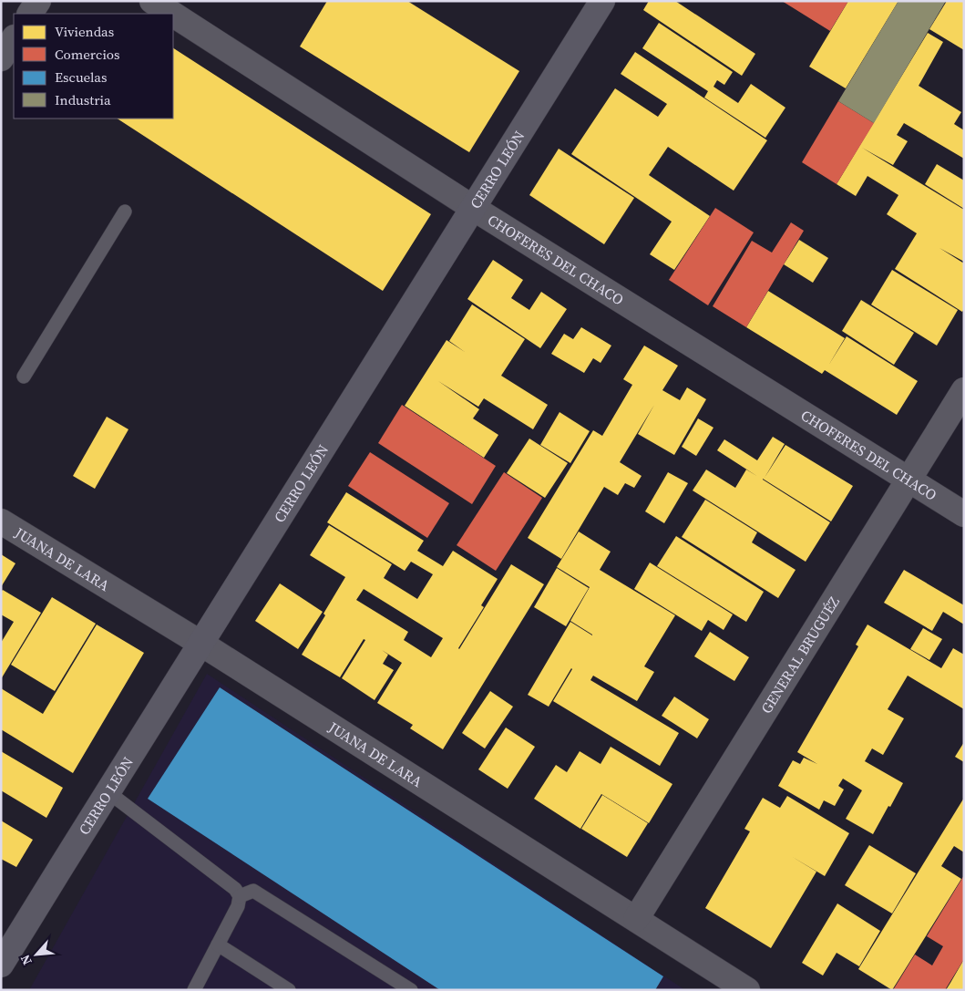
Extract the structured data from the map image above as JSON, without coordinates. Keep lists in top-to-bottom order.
{
  "streets": {
    "street": [
      "CERRO LEÓN",
      "CHOFERES DEL CHACO",
      "JUANA DE LARA",
      "GENERAL BRUGUÉZ"
    ]
  },
  "crossings": [
    ["CERRO LEÓN", "CHOFERES DEL CHACO"],
    ["CERRO LEÓN", "JUANA DE LARA"],
    ["CHOFERES DEL CHACO", "GENERAL BRUGUÉZ"],
    ["JUANA DE LARA", "GENERAL BRUGUÉZ"]
  ],
  "legend": [
    "Viviendas",
    "Comercios",
    "Escuelas",
    "Industria"
  ],
  "north": "bottom left"
}
